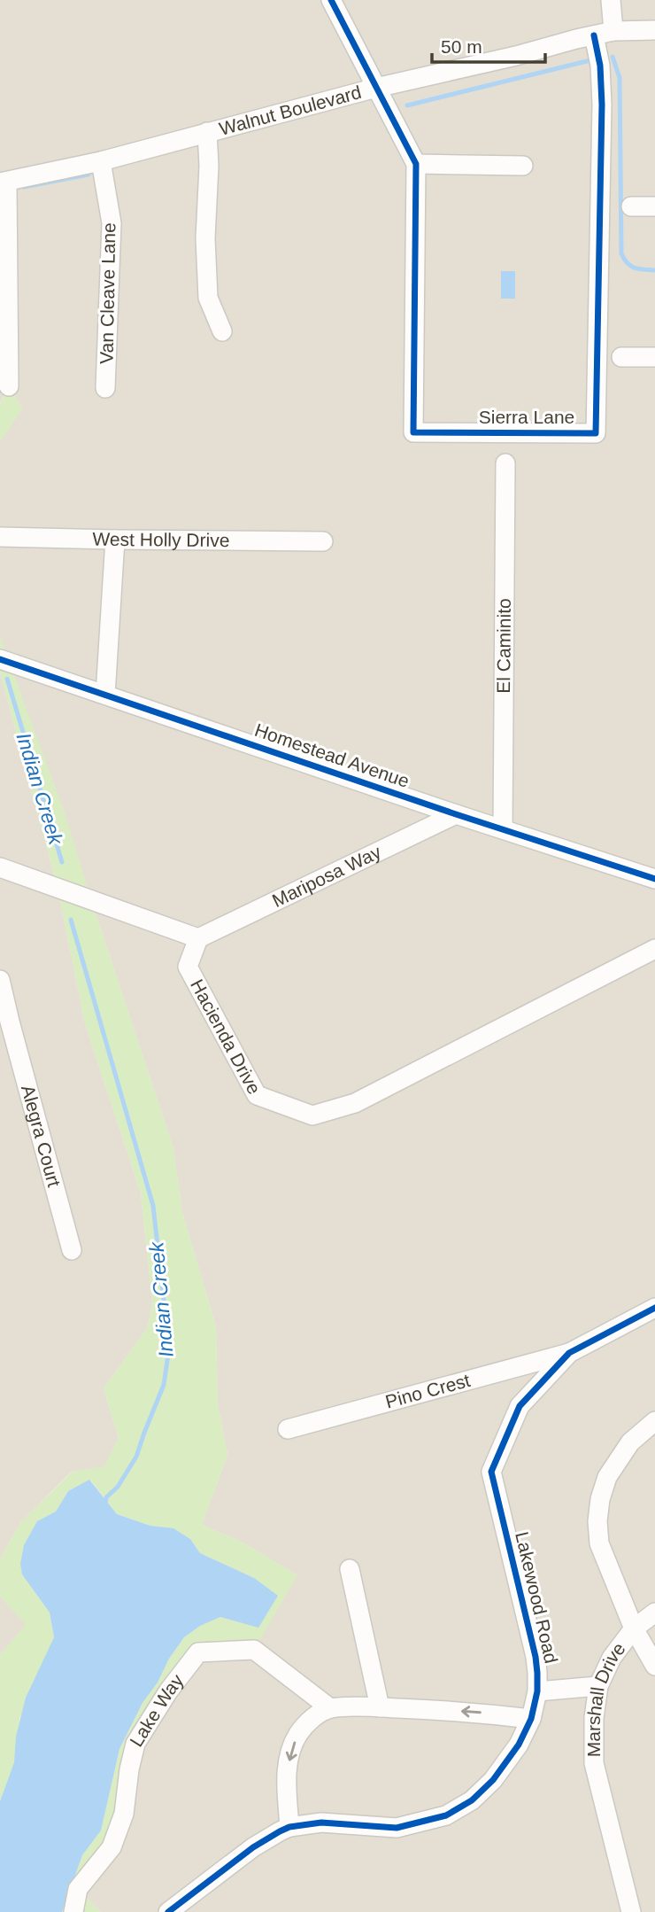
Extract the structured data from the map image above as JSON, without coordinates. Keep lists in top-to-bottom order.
{
  "streets": {
    "street": [
      "Walnut Boulevard",
      "Van Cleave Lane",
      "Sierra Lane",
      "West Holly Drive",
      "El Caminito",
      "Homestead Avenue",
      "Mariposa Way",
      "Hacienda Drive",
      "Alegra Court",
      "Pino Crest",
      "Lakewood Road",
      "Marshall Drive",
      "Lake Way"
    ]
  },
  "crossings": [
    ["Walnut Boulevard", "Van Cleave Lane"],
    ["Walnut Boulevard", "Sierra Lane"],
    ["El Caminito", "Homestead Avenue"],
    ["Homestead Avenue", "Mariposa Way"],
    ["Mariposa Way", "Hacienda Drive"],
    ["Pino Crest", "Lakewood Road"]
  ],
  "water": ["Indian Creek"],
  "scale_bar": "50 m"
}
